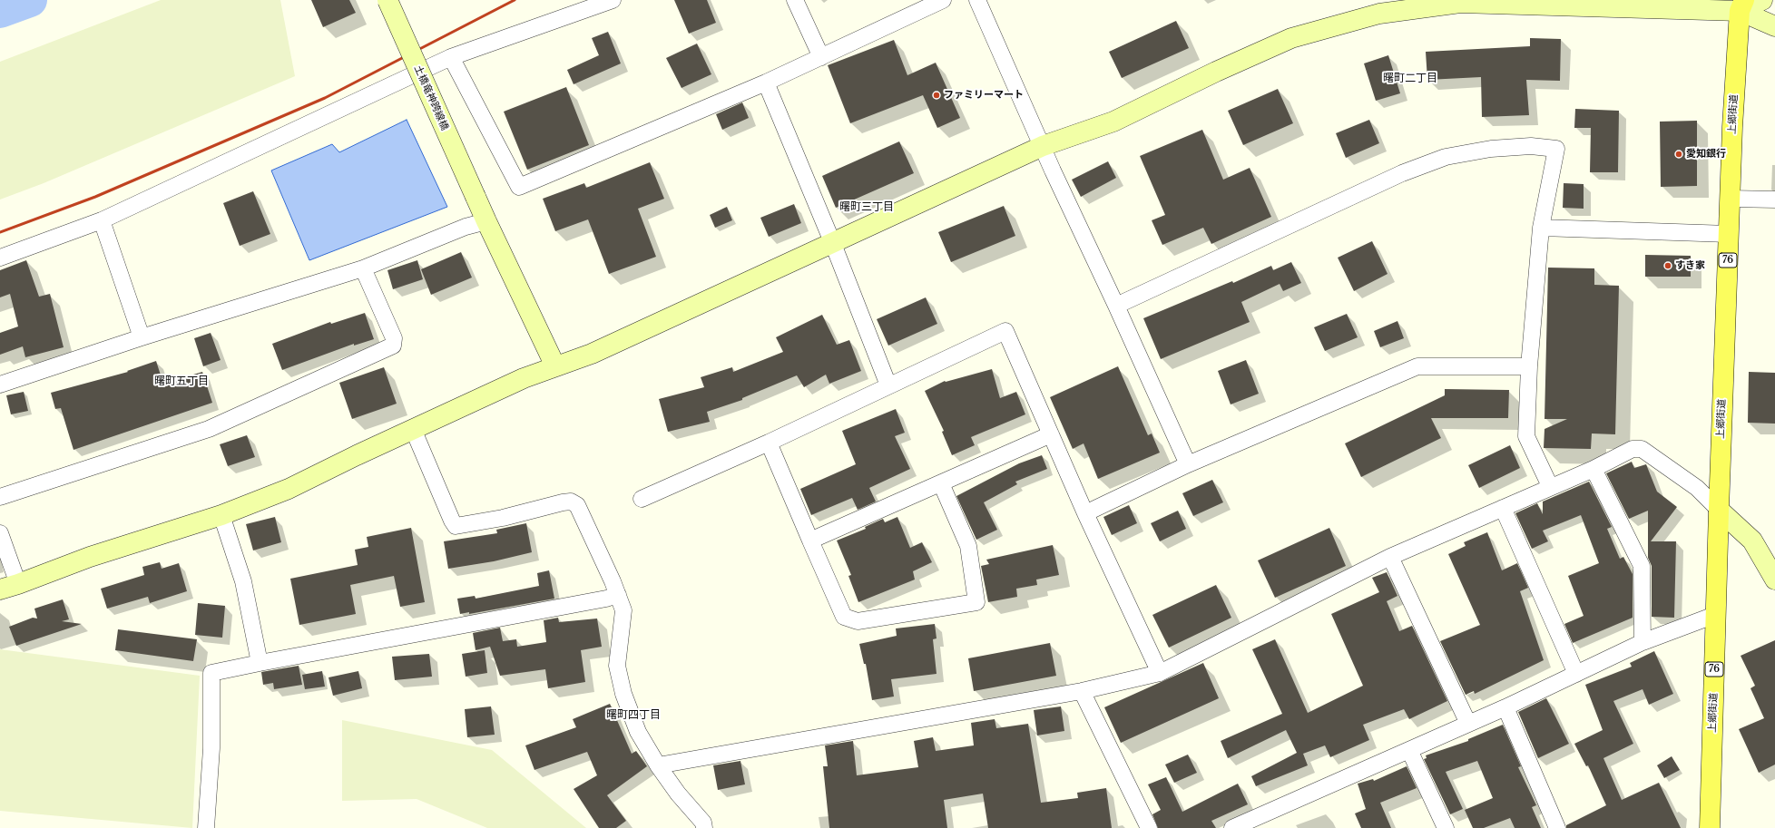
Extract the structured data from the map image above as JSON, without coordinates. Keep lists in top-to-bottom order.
{
  "streets": {
    "main road": ["上郷街道", "76"],
    "street": ["土橋竜神跨線橋"]
  },
  "districts": [
    "曙町二丁目",
    "曙町三丁目",
    "曙町五丁目",
    "曙町四丁目"
  ],
  "places": ["ファミリーマート", "愛知銀行", "すき家"]
}
